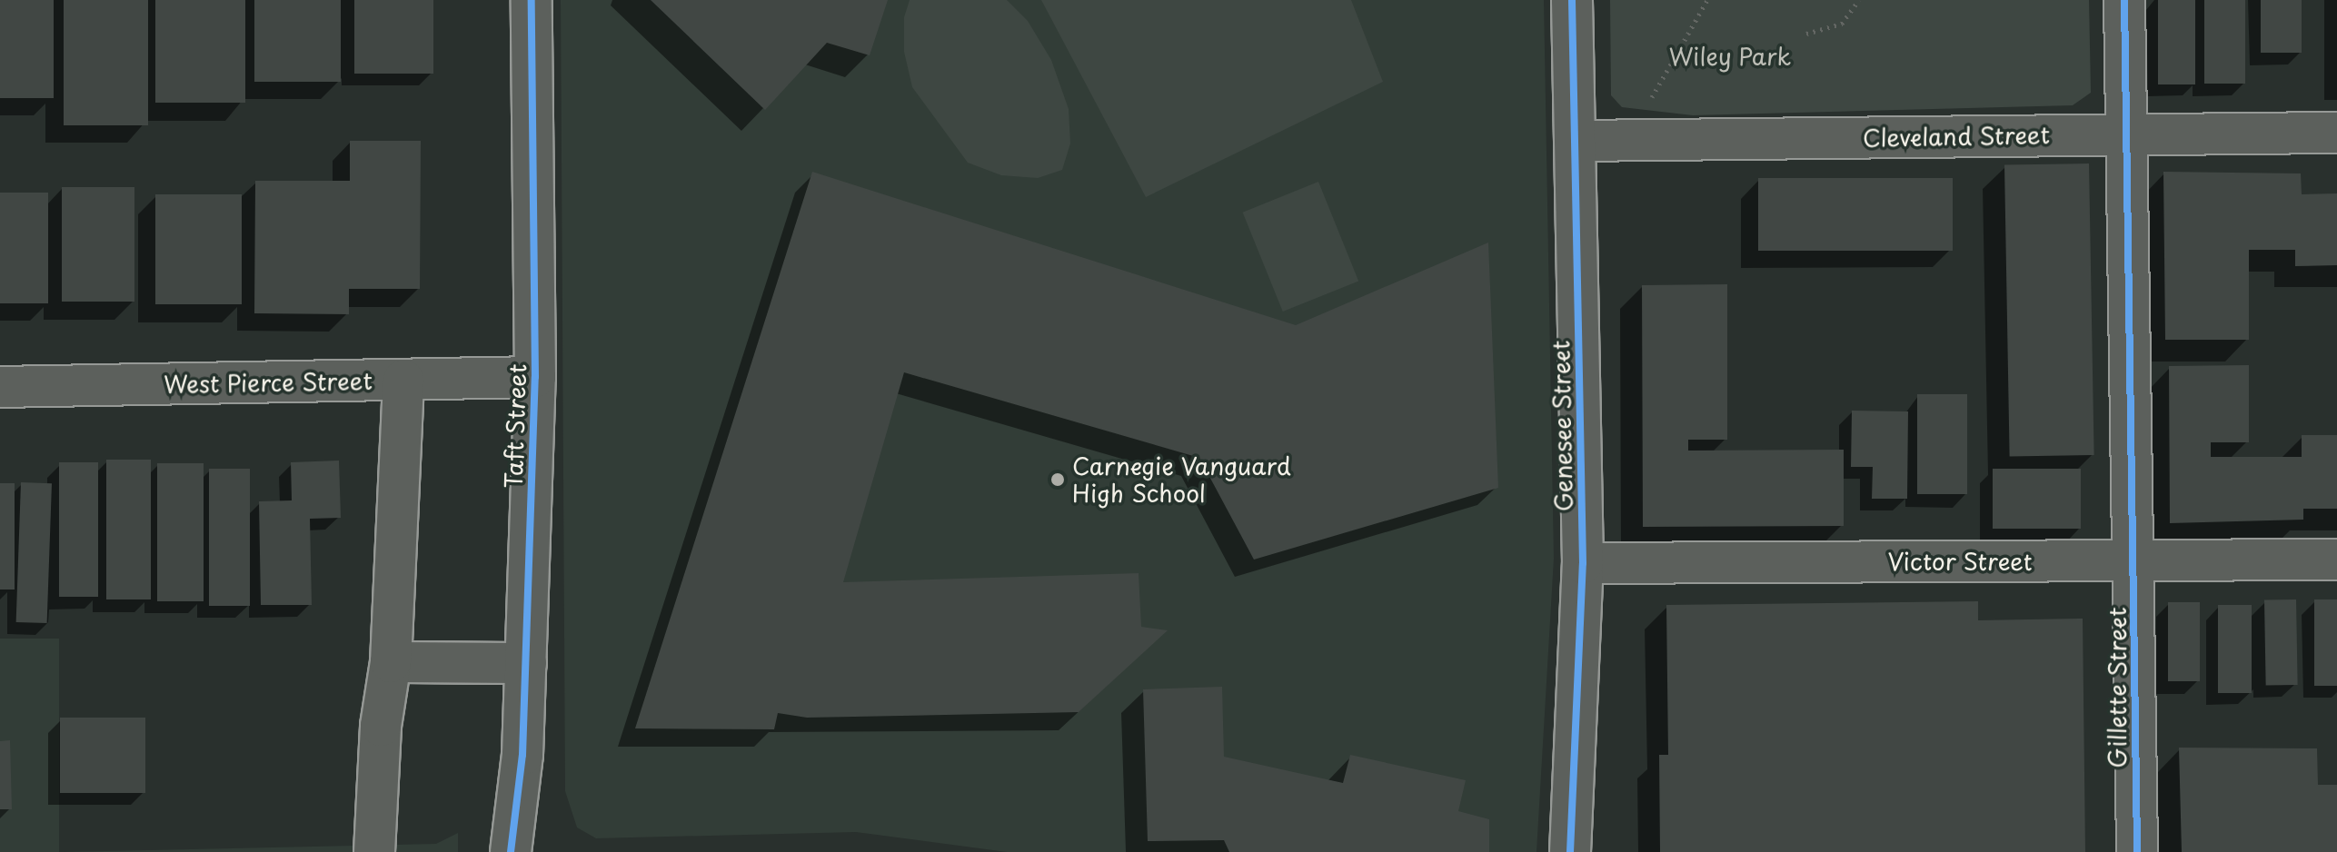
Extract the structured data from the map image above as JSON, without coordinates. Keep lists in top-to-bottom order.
{
  "streets": {
    "street": [
      "Cleveland Street",
      "West Pierce Street",
      "Taft Street",
      "Genesee Street",
      "Victor Street",
      "Gillette Street"
    ]
  },
  "crossings": [
    ["Cleveland Street", "Genesee Street"],
    ["Cleveland Street", "Gillette Street"],
    ["West Pierce Street", "Taft Street"],
    ["Genesee Street", "Victor Street"],
    ["Victor Street", "Gillette Street"]
  ],
  "parks": ["Wiley Park"],
  "places": ["Carnegie Vanguard High School"]
}
